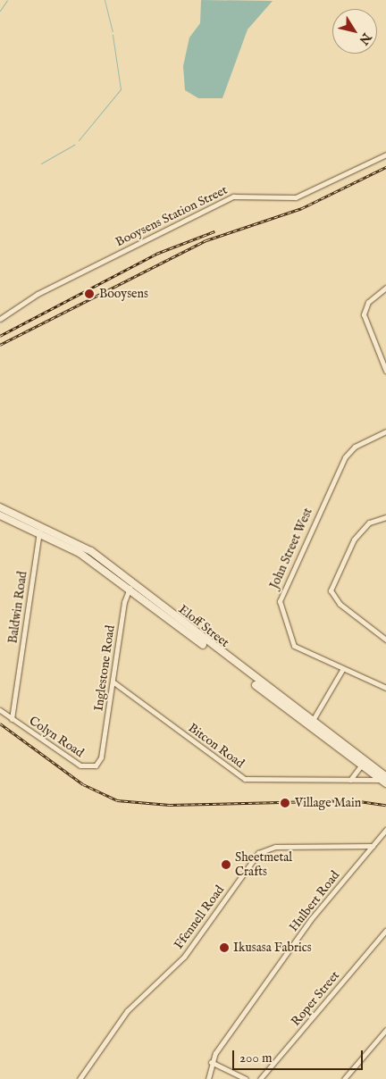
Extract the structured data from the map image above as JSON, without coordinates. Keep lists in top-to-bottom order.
{
  "streets": {
    "street": [
      "Booysens Station Street",
      "John Street West",
      "Baldwin Road",
      "Eloff Street",
      "Inglestone Road",
      "Colyn Road",
      "Bitcon Road",
      "Hulbert Road",
      "Ffennell Road",
      "Roper Street"
    ]
  },
  "crossings": [
    ["Baldwin Road", "Eloff Street"],
    ["Baldwin Road", "Colyn Road"],
    ["Eloff Street", "Inglestone Road"],
    ["Eloff Street", "Bitcon Road"],
    ["Inglestone Road", "Colyn Road"],
    ["Inglestone Road", "Bitcon Road"],
    ["Hulbert Road", "Ffennell Road"]
  ],
  "places": [
    "Booysens",
    "Village Main",
    "Sheetmetal Crafts",
    "Ikusasa Fabrics"
  ],
  "scale_bar": "200 m",
  "north": "bottom right"
}
